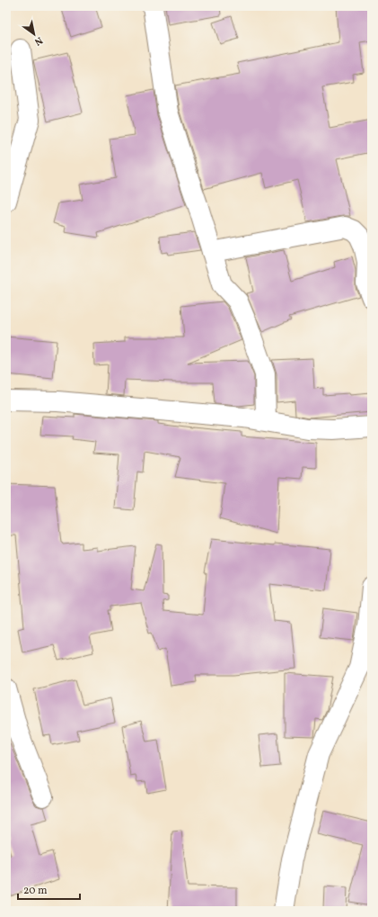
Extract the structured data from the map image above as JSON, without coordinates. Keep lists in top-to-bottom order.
{
  "scale_bar": "20 m",
  "north": "bottom right"
}
